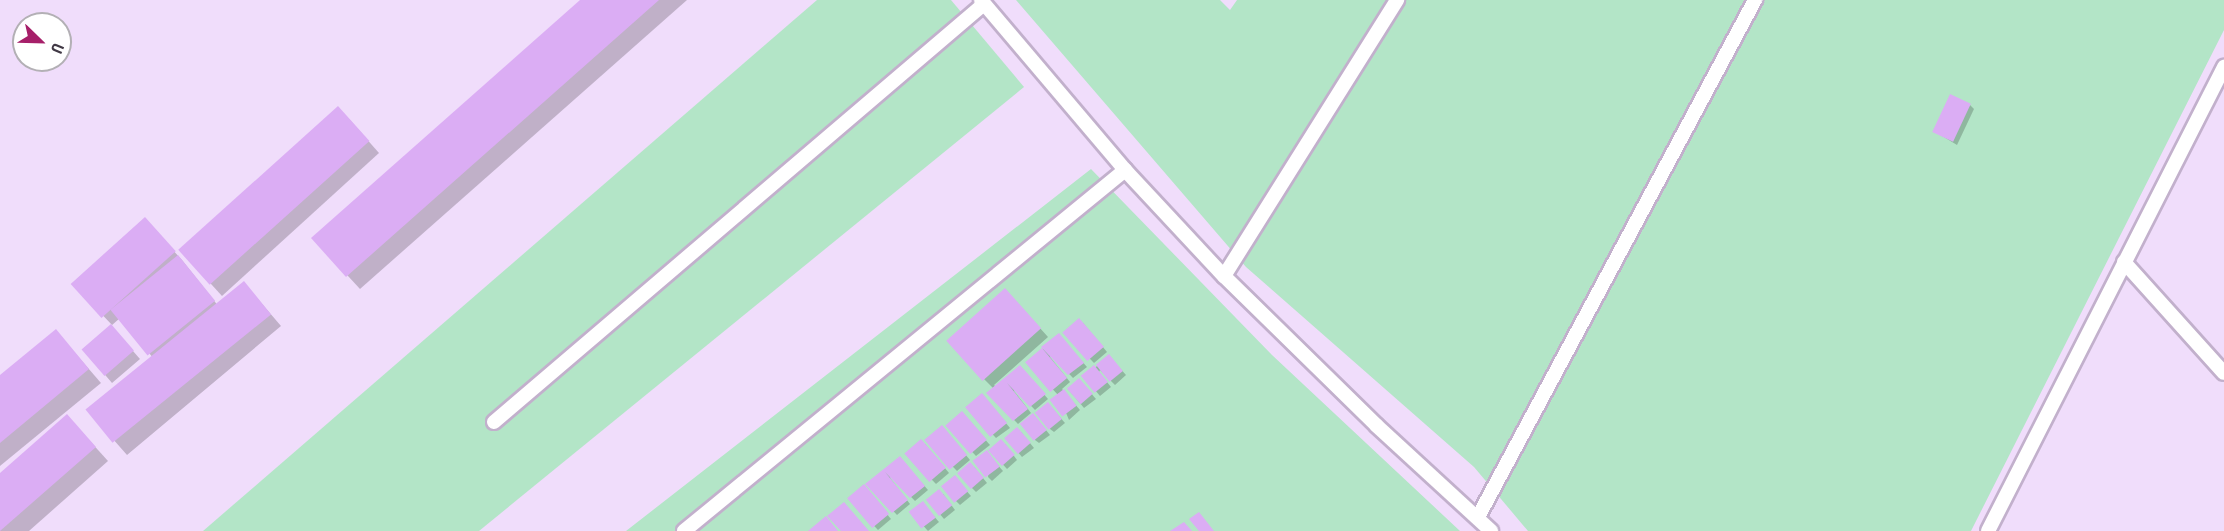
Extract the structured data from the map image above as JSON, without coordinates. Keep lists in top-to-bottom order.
{
  "north": "bottom right"
}
